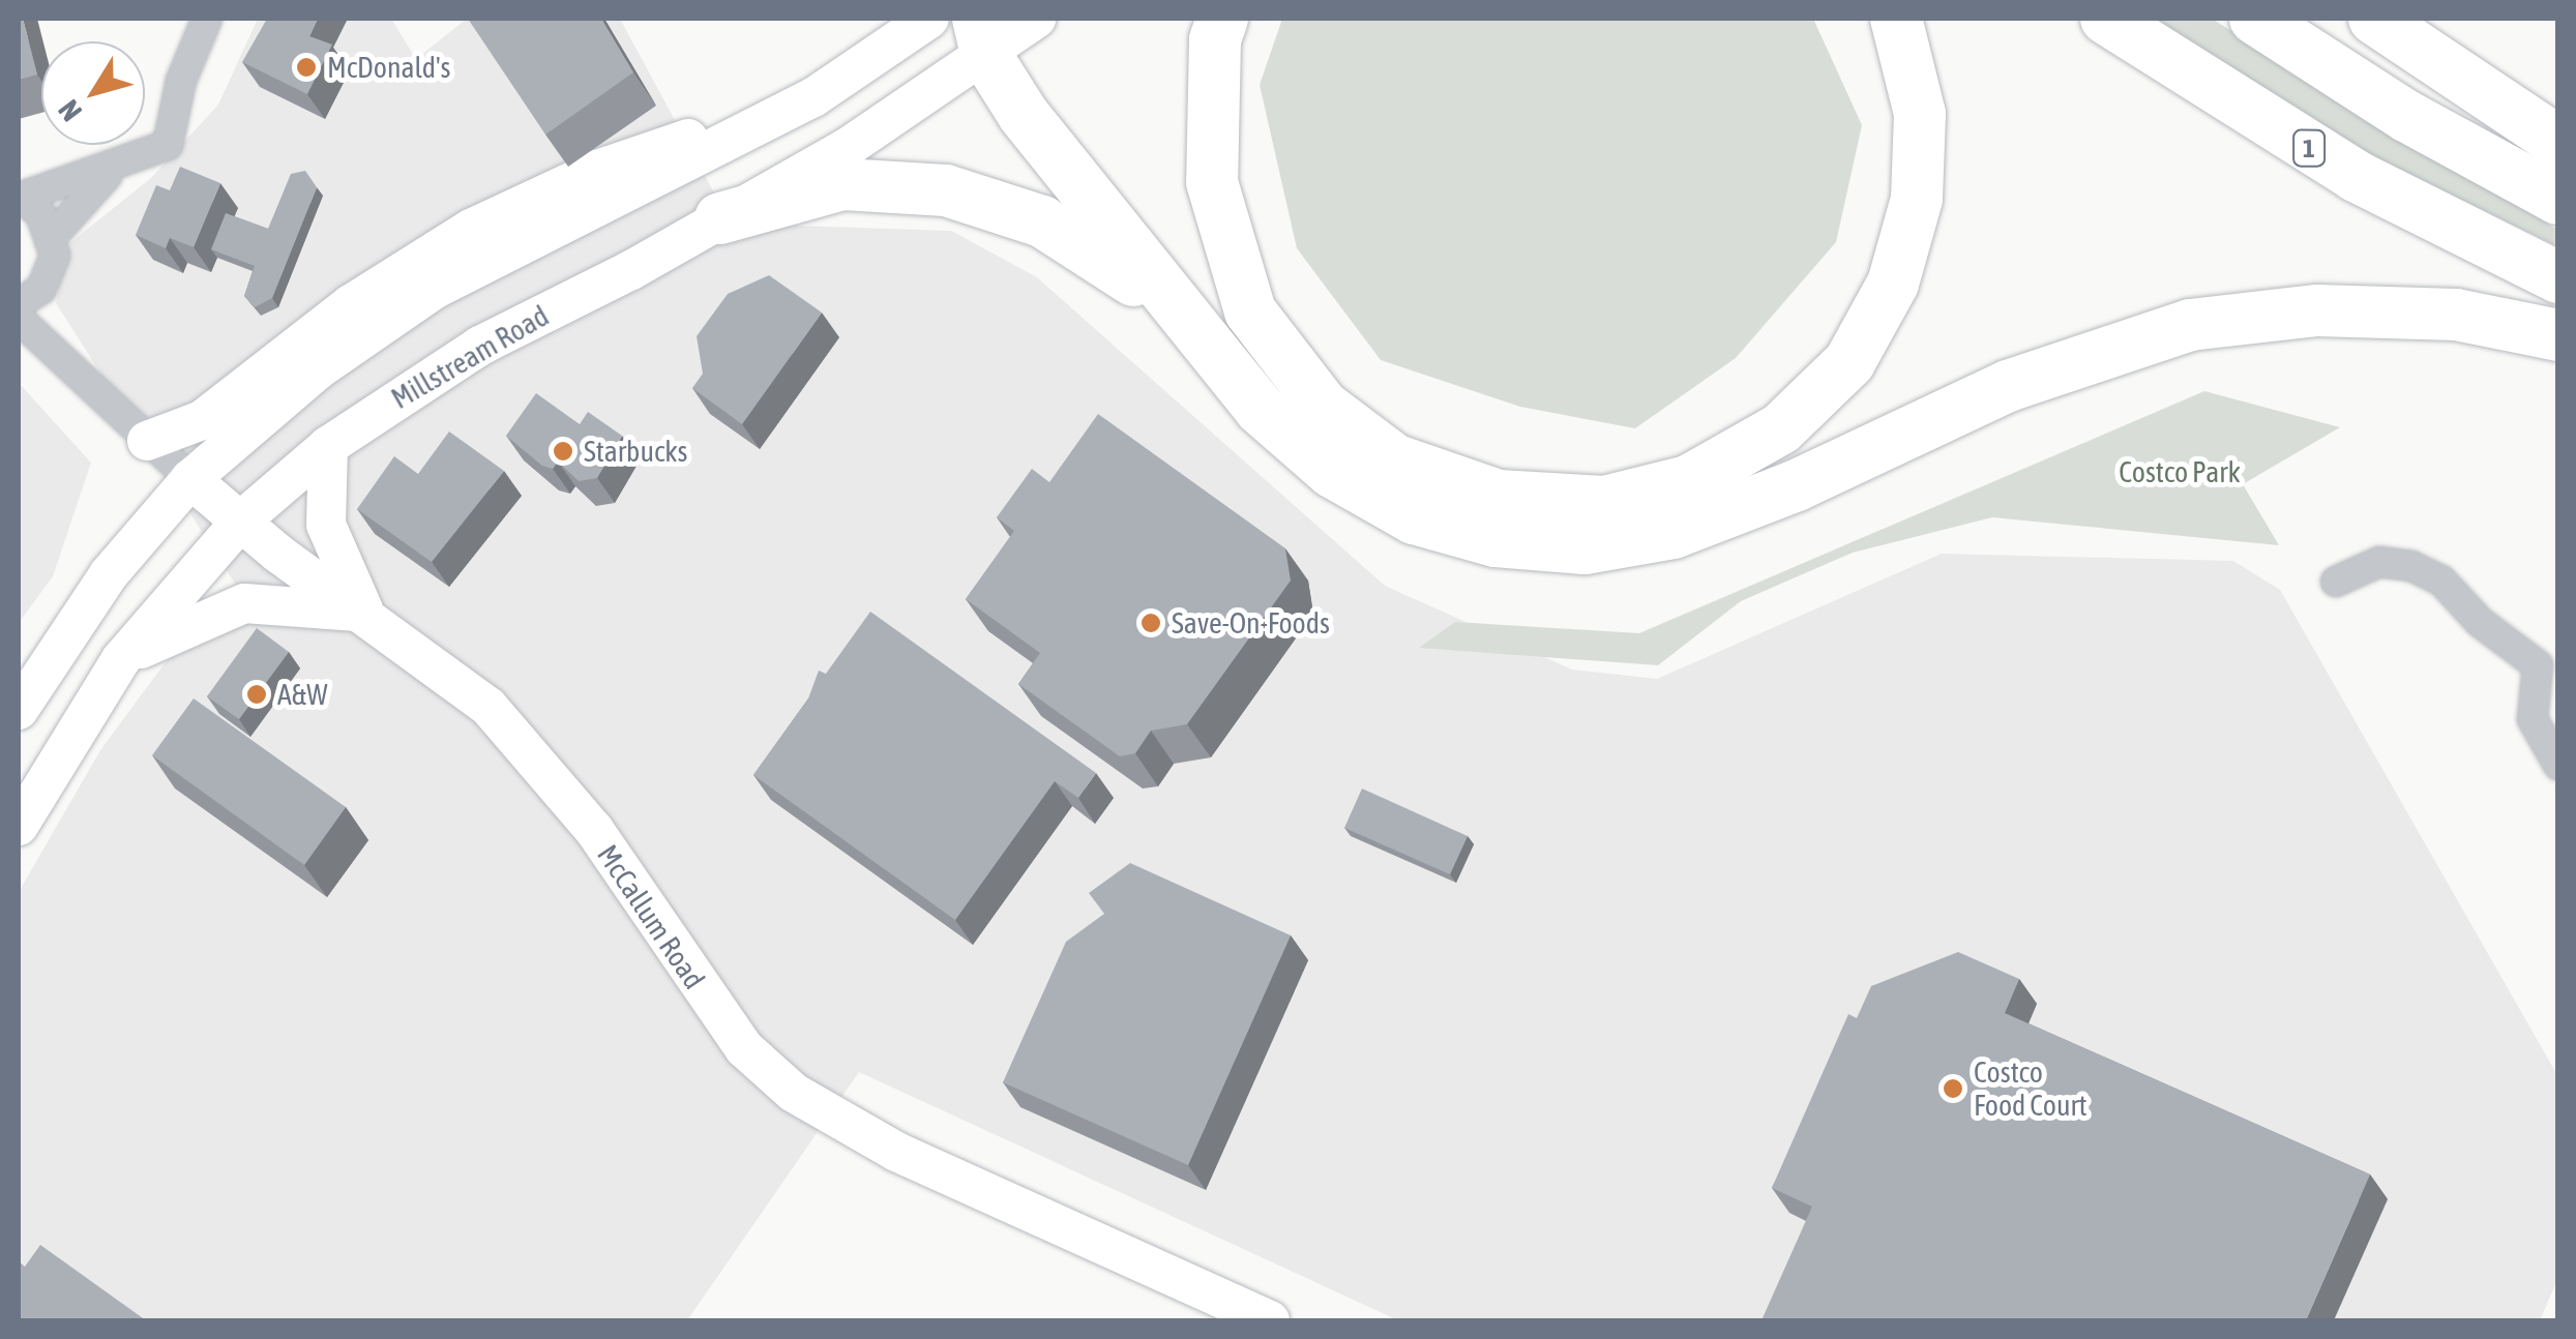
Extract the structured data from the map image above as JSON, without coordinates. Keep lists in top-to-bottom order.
{
  "streets": {
    "highway": ["1"],
    "main road": ["Millstream Road", "McCallum Road"]
  },
  "crossings": [
    ["Millstream Road", "McCallum Road"]
  ],
  "parks": ["Costco Park"],
  "places": [
    "McDonald's",
    "Starbucks",
    "Save-On-Foods",
    "A&W",
    "Costco Food Court"
  ],
  "north": "bottom left"
}
